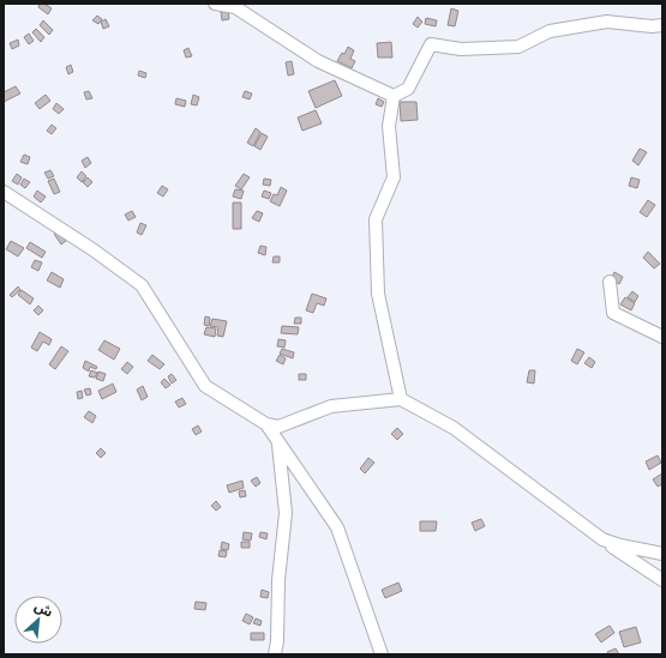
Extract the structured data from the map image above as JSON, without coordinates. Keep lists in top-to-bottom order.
{
  "north": "top right"
}
